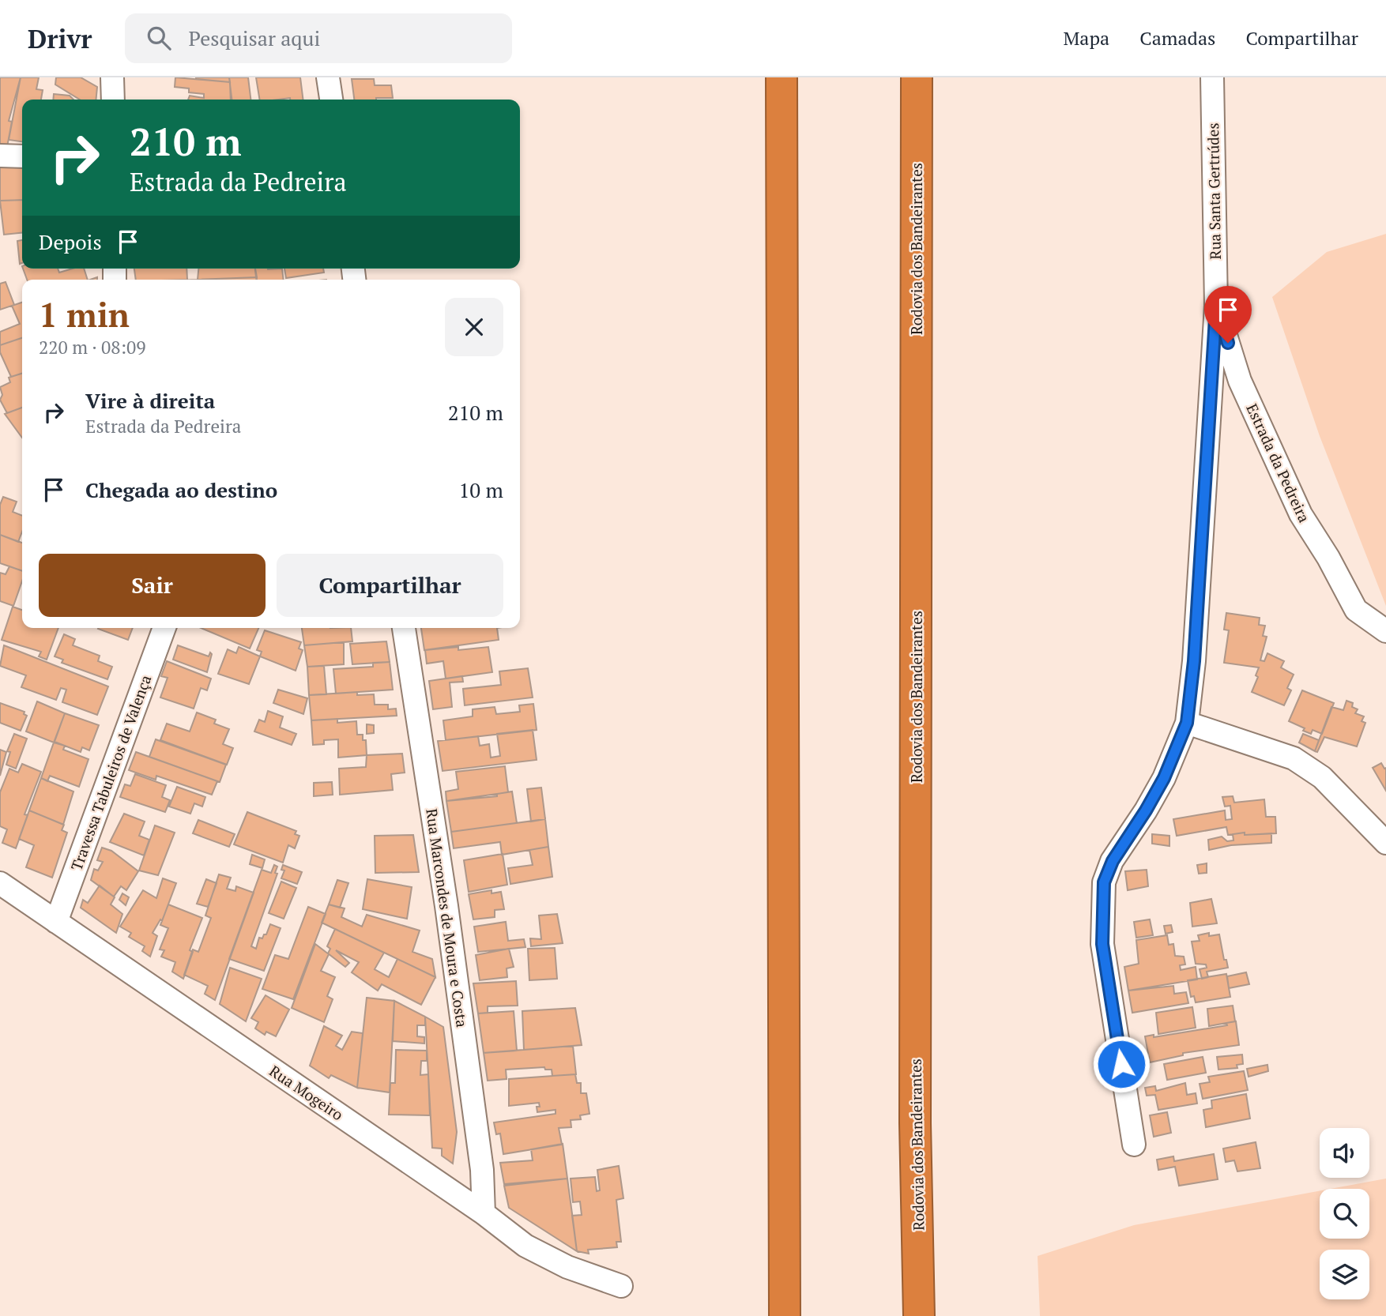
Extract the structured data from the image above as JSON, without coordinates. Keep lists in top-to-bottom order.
{
  "streets": {
    "highway": ["Rodovia dos Bandeirantes"],
    "street": [
      "Rua Santa Gertrúdes",
      "Estrada da Pedreira",
      "Travessa Tabuleiros de Valença",
      "Rua Marcondes de Moura e Costa",
      "Rua Mogeiro"
    ]
  },
  "crossings": [
    ["Rua Santa Gertrúdes", "Estrada da Pedreira"],
    ["Travessa Tabuleiros de Valença", "Rua Mogeiro"],
    ["Rua Marcondes de Moura e Costa", "Rua Mogeiro"]
  ],
  "page": {
    "header": "Drivr",
    "search": "Pesquisar aqui",
    "nav": ["Mapa", "Camadas", "Compartilhar"],
    "turn": ["210 m", "Estrada da Pedreira"],
    "then": "Depois",
    "heading": ["1 min", "220 m · 08:09"],
    "list": [
      {
        "name": "Vire à direita",
        "note": "Estrada da Pedreira",
        "value": "210 m"
      },
      {
        "name": "Chegada ao destino",
        "value": "10 m"
      }
    ],
    "buttons": ["Sair", "Compartilhar"]
  }
}
